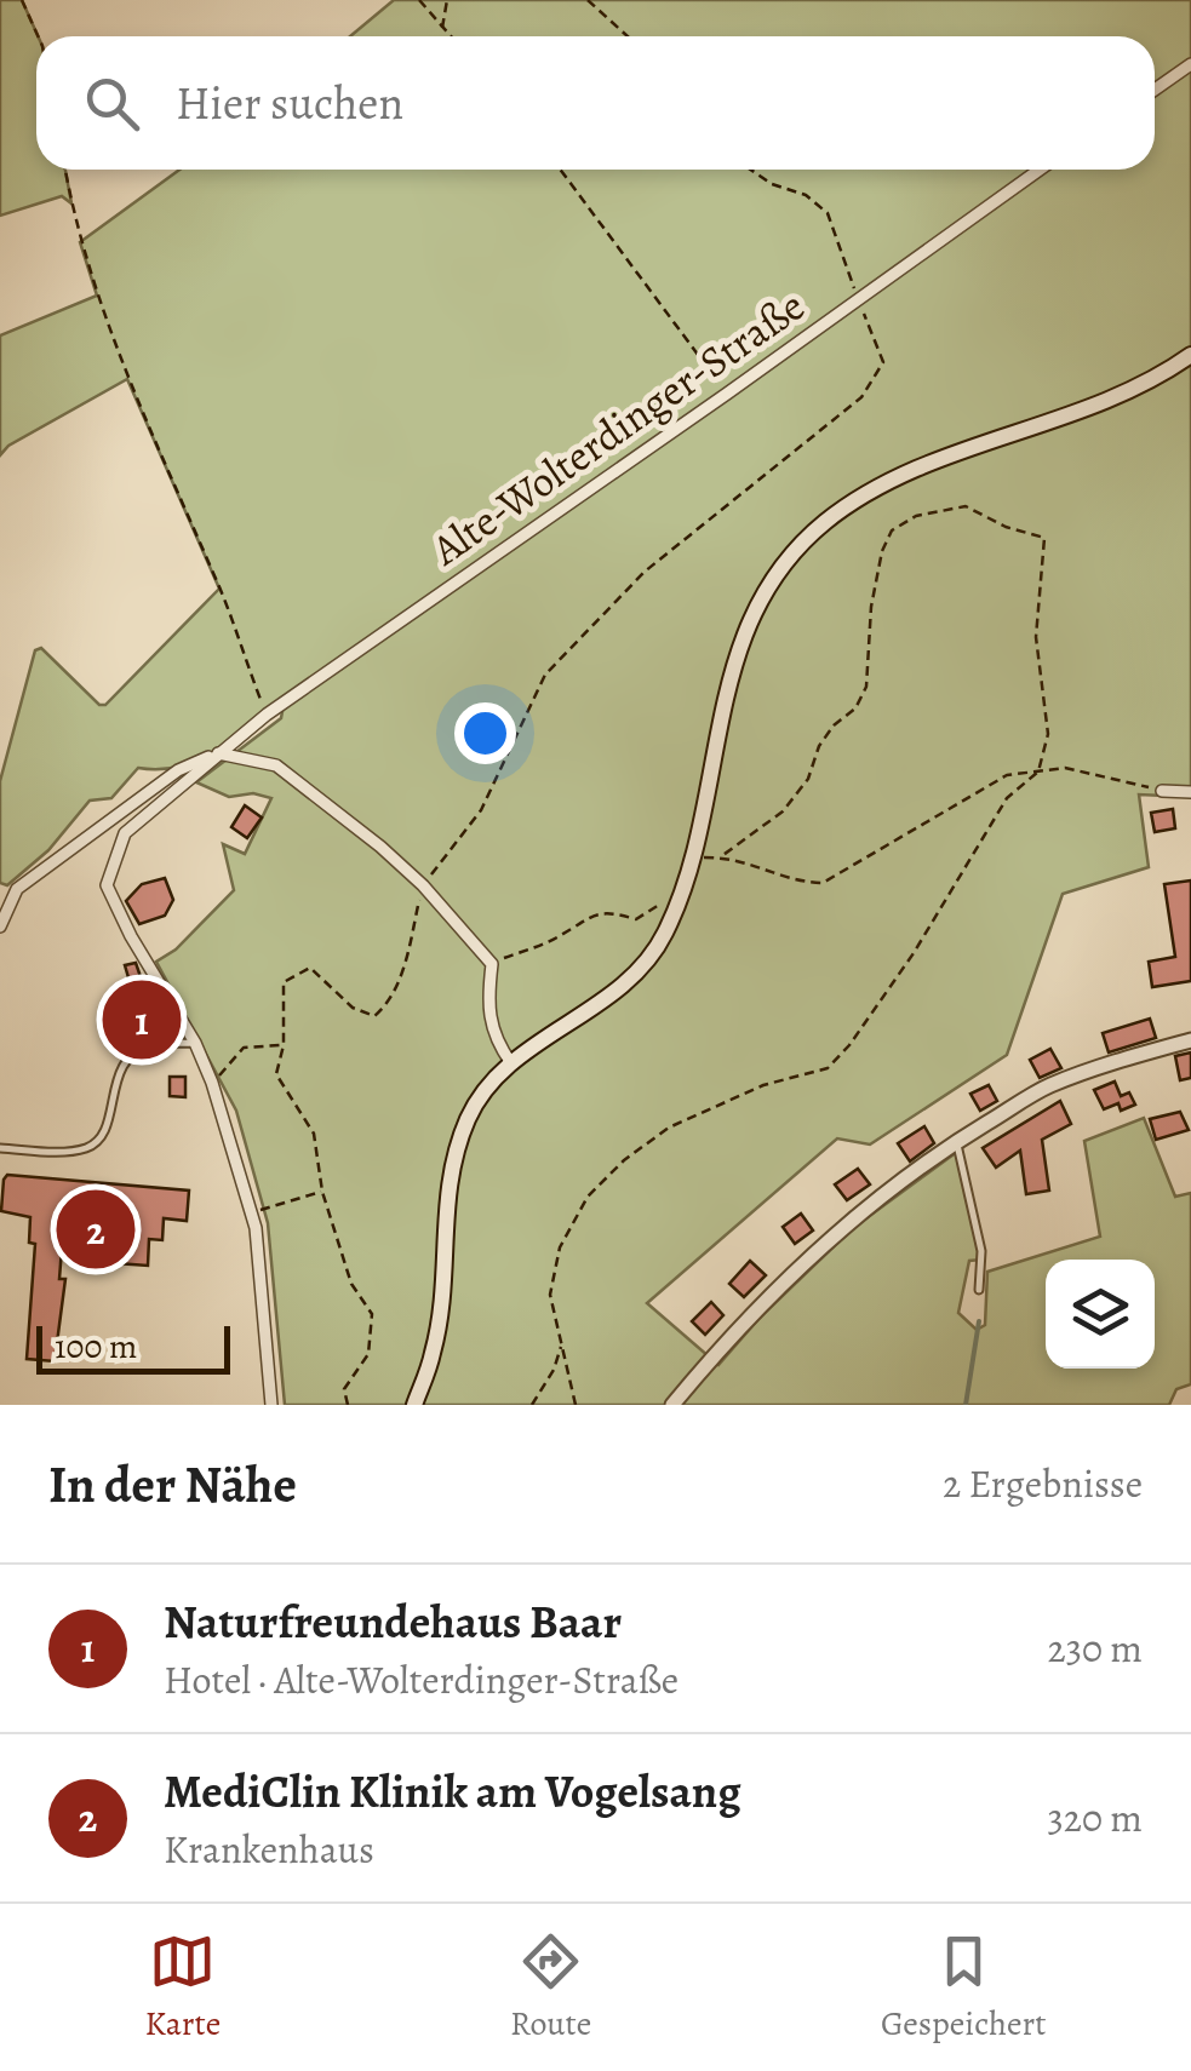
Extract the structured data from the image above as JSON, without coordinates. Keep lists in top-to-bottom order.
{
  "streets": {
    "street": ["Alte-Wolterdinger-Straße"]
  },
  "scale_bar": "100 m",
  "page": {
    "search": "Hier suchen",
    "pins": ["1", "2"],
    "scale": "100 m",
    "heading": ["In der Nähe", "2 Ergebnisse"],
    "list": [
      {
        "mark": "1",
        "name": "Naturfreundehaus Baar",
        "note": "Hotel · Alte-Wolterdinger-Straße",
        "value": "230 m"
      },
      {
        "mark": "2",
        "name": "MediClin Klinik am Vogelsang",
        "note": "Krankenhaus",
        "value": "320 m"
      }
    ],
    "nav": ["Karte", "Route", "Gespeichert"]
  }
}
